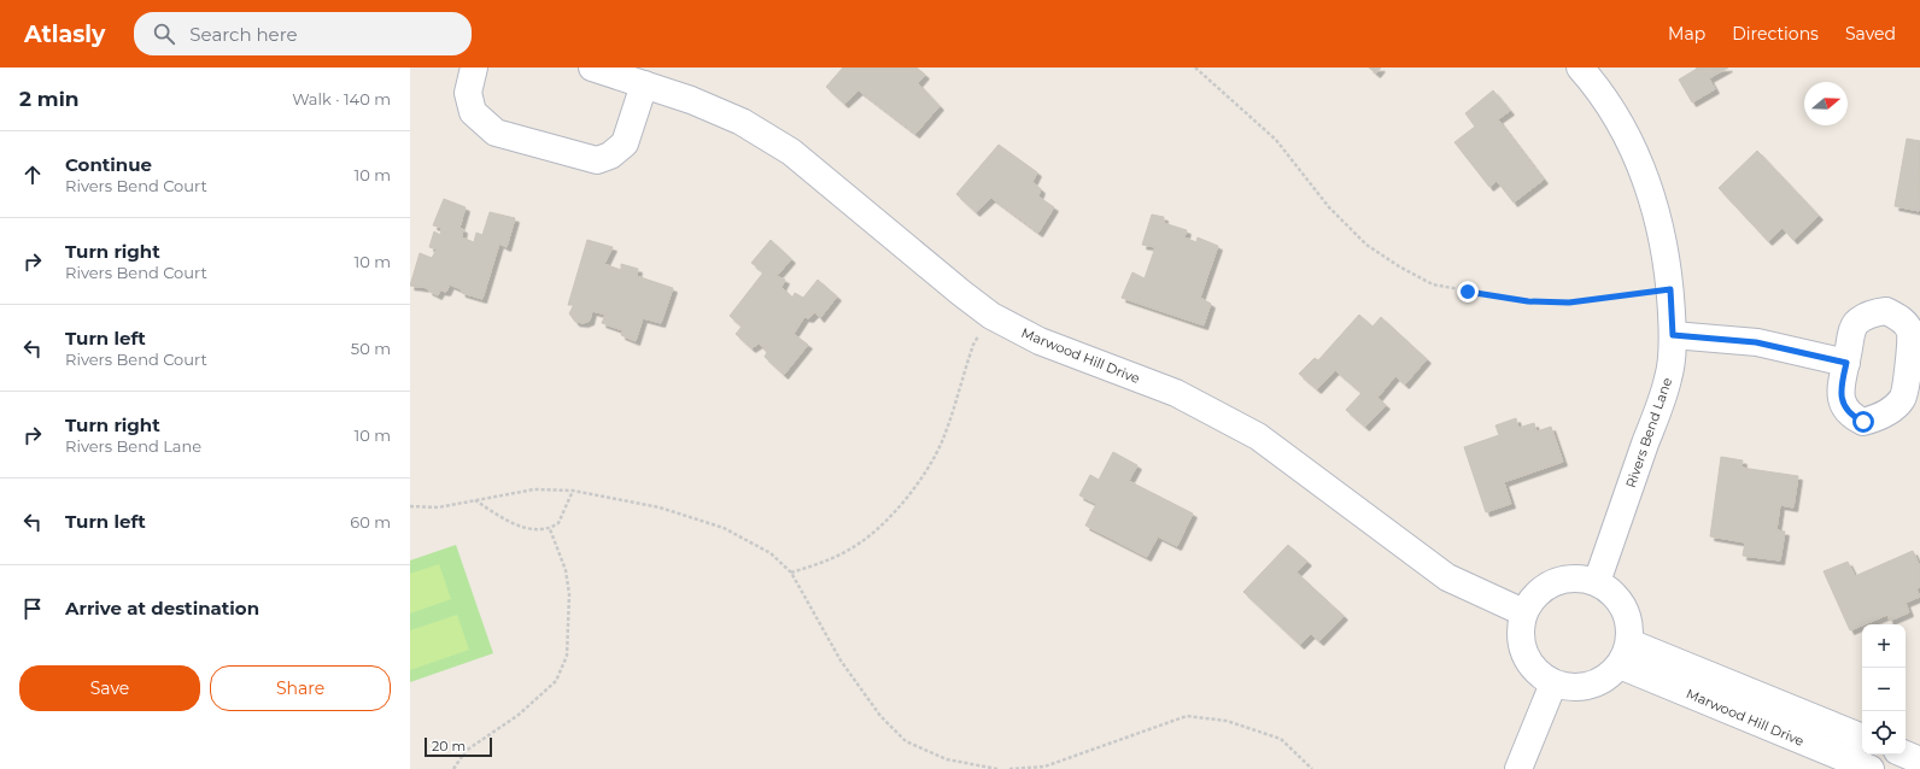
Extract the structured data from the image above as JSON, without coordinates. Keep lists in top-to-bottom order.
{
  "streets": {
    "street": ["Marwood Hill Drive", "Rivers Bend Lane"]
  },
  "crossings": [
    ["Marwood Hill Drive", "Rivers Bend Lane"]
  ],
  "scale_bar": "20 m",
  "north": "right",
  "page": {
    "header": "Atlasly",
    "search": "Search here",
    "nav": ["Map", "Directions", "Saved"],
    "heading": ["2 min", "Walk · 140 m"],
    "list": [
      ["Continue", "Rivers Bend Court", "10 m"],
      ["Turn right", "Rivers Bend Court", "10 m"],
      ["Turn left", "Rivers Bend Court", "50 m"],
      ["Turn right", "Rivers Bend Lane", "10 m"],
      ["Turn left", "60 m"],
      "Arrive at destination"
    ],
    "map_buttons": ["+", "−"],
    "buttons": ["Save", "Share"],
    "scale": "20 m"
  }
}
